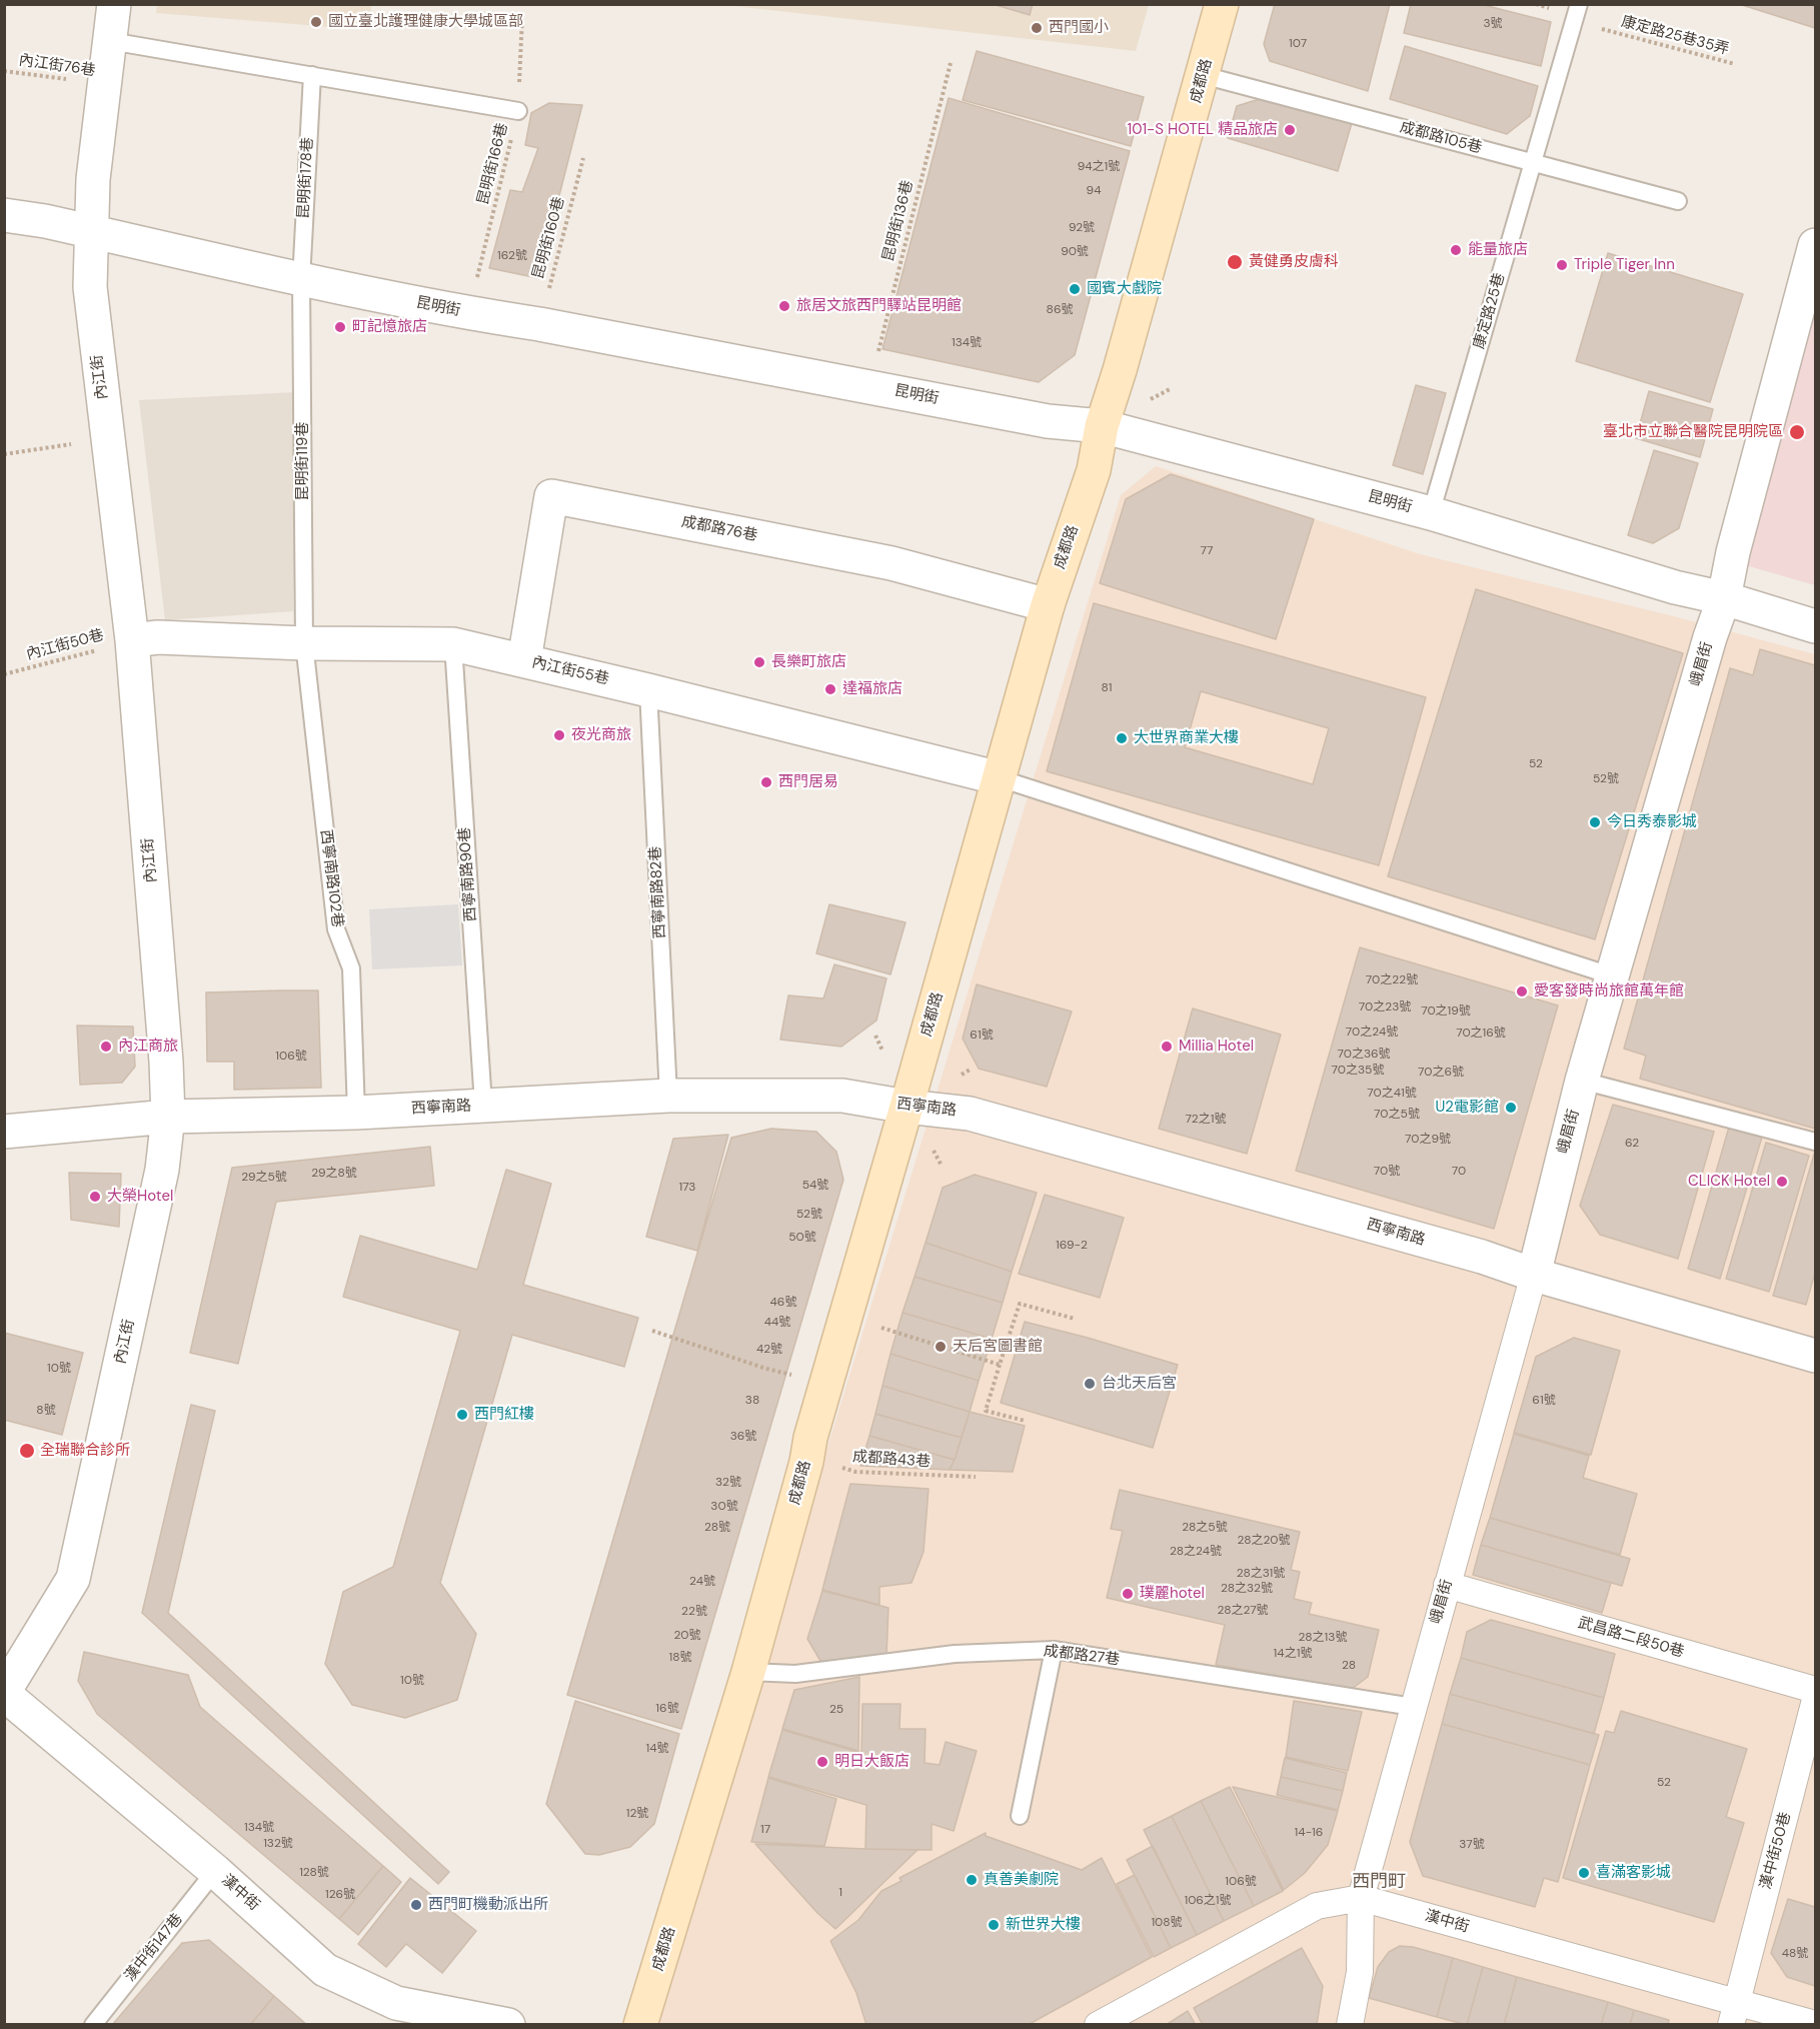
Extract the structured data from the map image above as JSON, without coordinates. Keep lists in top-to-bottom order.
{
  "streets": {
    "main road": ["成都路"],
    "street": [
      "昆明街",
      "內江街",
      "成都路76巷",
      "峨眉街",
      "內江街55巷",
      "西寧南路",
      "武昌路二段50巷",
      "漢中街50巷",
      "漢中街"
    ],
    "lane": [
      "成都路105巷",
      "昆明街178巷",
      "康定路25巷",
      "昆明街119巷",
      "西寧南路90巷",
      "西寧南路102巷",
      "西寧南路82巷",
      "成都路27巷",
      "漢中街147巷"
    ],
    "path": [
      "康定路25巷35弄",
      "內江街76巷",
      "昆明街166巷",
      "昆明街136巷",
      "昆明街160巷",
      "內江街50巷",
      "成都路43巷"
    ]
  },
  "crossings": [
    ["康定路25巷35弄", "康定路25巷"],
    ["內江街76巷", "內江街"],
    ["成都路", "成都路105巷"],
    ["成都路", "昆明街"],
    ["成都路", "成都路76巷"],
    ["成都路", "內江街55巷"],
    ["成都路", "西寧南路"],
    ["成都路", "成都路43巷"],
    ["成都路", "成都路27巷"],
    ["成都路105巷", "康定路25巷"],
    ["昆明街166巷", "昆明街"],
    ["昆明街178巷", "昆明街"],
    ["昆明街178巷", "昆明街119巷"],
    ["昆明街136巷", "昆明街"],
    ["昆明街160巷", "昆明街"],
    ["昆明街", "康定路25巷"],
    ["昆明街", "內江街"],
    ["昆明街", "昆明街119巷"],
    ["昆明街", "峨眉街"],
    ["內江街", "內江街50巷"],
    ["內江街", "內江街55巷"],
    ["內江街", "西寧南路"],
    ["內江街", "漢中街"],
    ["昆明街119巷", "內江街55巷"],
    ["昆明街119巷", "西寧南路102巷"],
    ["成都路76巷", "內江街55巷"],
    ["內江街50巷", "內江街55巷"],
    ["峨眉街", "西寧南路"],
    ["峨眉街", "武昌路二段50巷"],
    ["峨眉街", "成都路27巷"],
    ["峨眉街", "漢中街"],
    ["內江街55巷", "西寧南路90巷"],
    ["內江街55巷", "西寧南路102巷"],
    ["內江街55巷", "西寧南路82巷"],
    ["西寧南路90巷", "西寧南路"],
    ["西寧南路102巷", "西寧南路"],
    ["西寧南路82巷", "西寧南路"],
    ["漢中街50巷", "漢中街"],
    ["漢中街", "漢中街147巷"]
  ],
  "districts": ["西門町"],
  "places": [
    "國立臺北護理健康大學城區部",
    "西門國小",
    "101-S HOTEL 精品旅店",
    "能量旅店",
    "黃健勇皮膚科",
    "Triple Tiger Inn",
    "國賓大戲院",
    "旅居文旅西門驛站昆明館",
    "町記憶旅店",
    "臺北市立聯合醫院昆明院區",
    "長樂町旅店",
    "達福旅店",
    "夜光商旅",
    "大世界商業大樓",
    "西門居易",
    "今日秀泰影城",
    "愛客發時尚旅館萬年館",
    "內江商旅",
    "Millia Hotel",
    "U2電影館",
    "CLICK Hotel",
    "大榮Hotel",
    "天后宮圖書館",
    "台北天后宮",
    "西門紅樓",
    "全瑞聯合診所",
    "璞麗hotel",
    "明日大飯店",
    "喜滿客影城",
    "真善美劇院",
    "西門町機動派出所",
    "新世界大樓"
  ],
  "house_numbers": [
    "3號",
    "107",
    "94之1號",
    "94",
    "92號",
    "90號",
    "162號",
    "86號",
    "134號",
    "77",
    "81",
    "52",
    "52號",
    "70之22號",
    "70之23號",
    "70之19號",
    "70之24號",
    "70之16號",
    "61號",
    "70之36號",
    "106號",
    "70之35號",
    "70之6號",
    "70之41號",
    "70之5號",
    "72之1號",
    "70之9號",
    "62",
    "70號",
    "70",
    "29之8號",
    "29之5號",
    "54號",
    "173",
    "52號",
    "50號",
    "169-2",
    "46號",
    "44號",
    "42號",
    "10號",
    "38",
    "61號",
    "8號",
    "36號",
    "32號",
    "30號",
    "28號",
    "28之5號",
    "28之20號",
    "28之24號",
    "28之31號",
    "24號",
    "28之32號",
    "28之27號",
    "22號",
    "20號",
    "28之13號",
    "14之1號",
    "18號",
    "28",
    "10號",
    "16號",
    "25",
    "14號",
    "52",
    "12號",
    "134號",
    "17",
    "14-16",
    "132號",
    "37號",
    "128號",
    "106號",
    "1",
    "126號",
    "106之1號",
    "108號",
    "48號"
  ]
}
